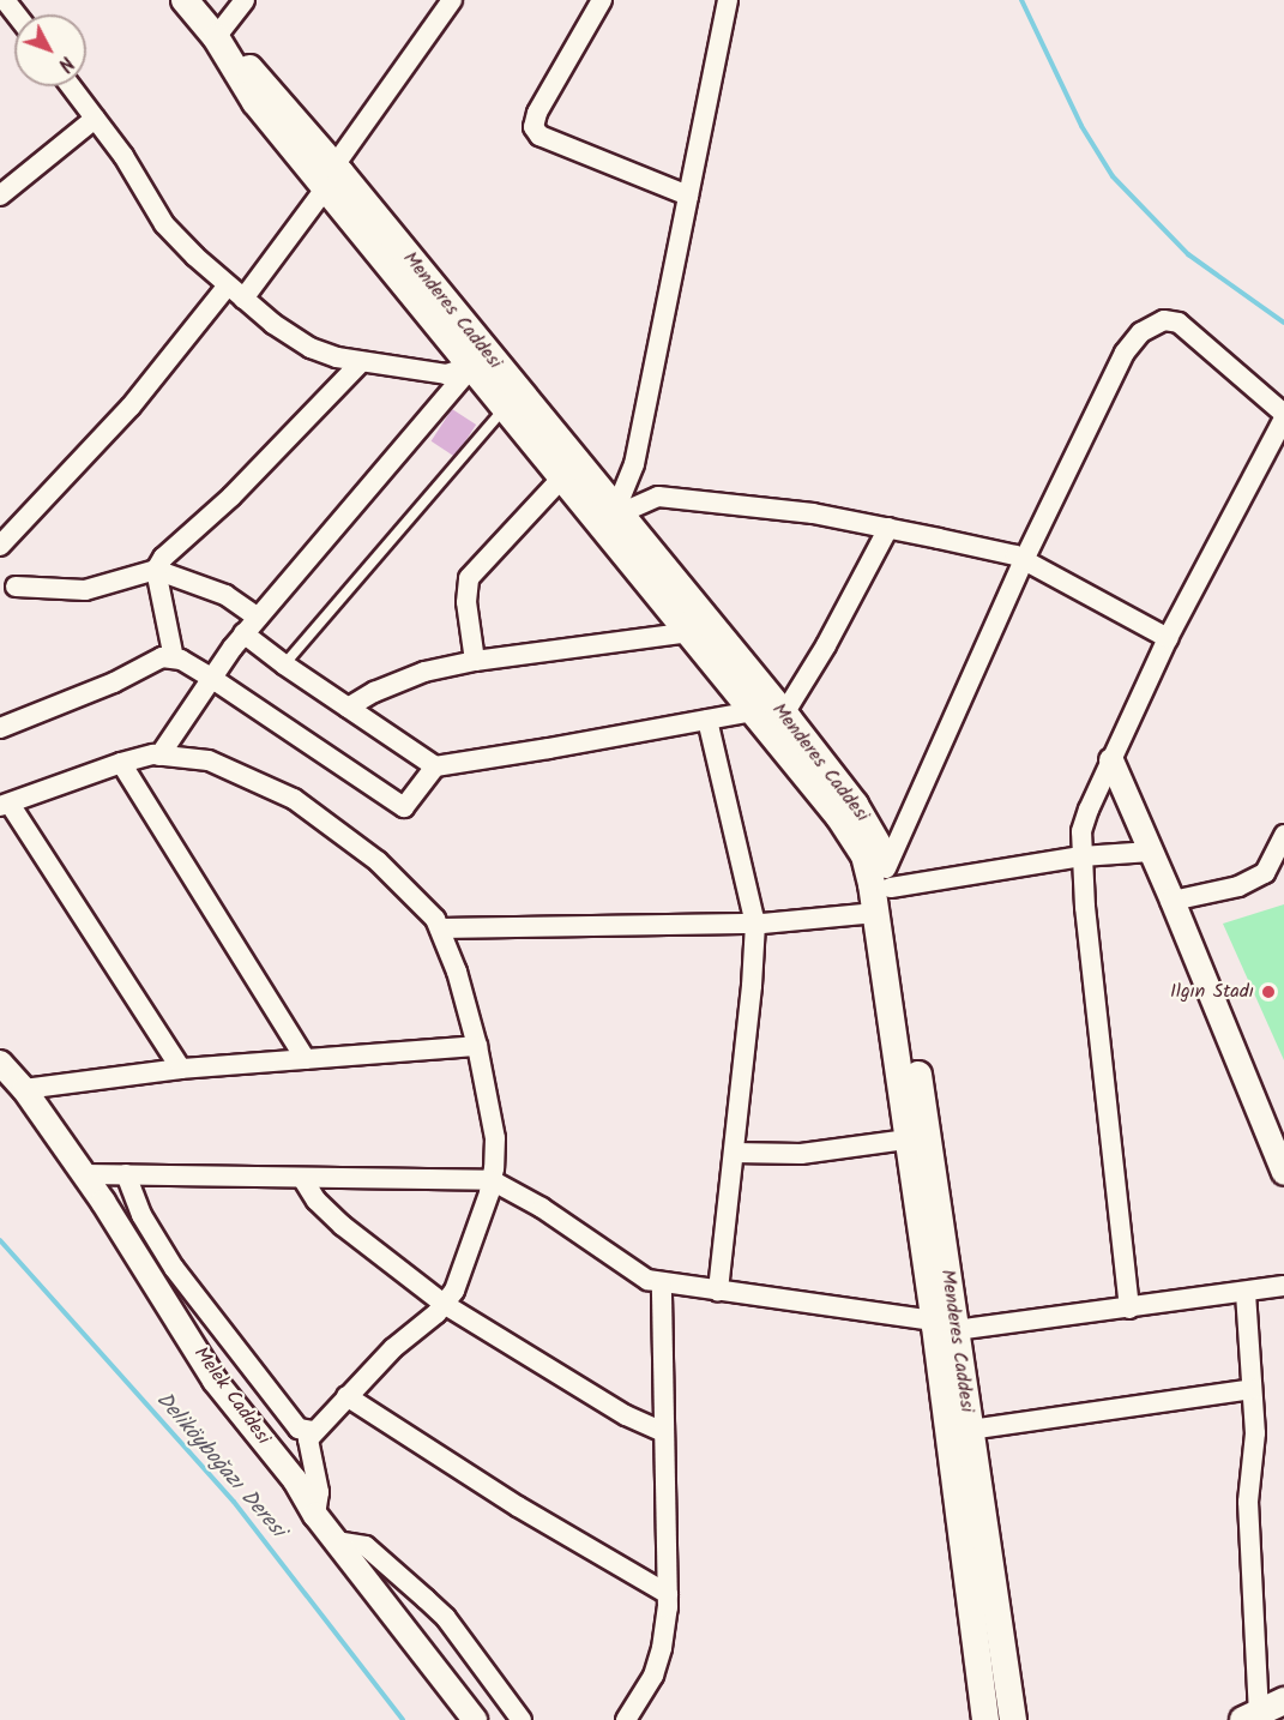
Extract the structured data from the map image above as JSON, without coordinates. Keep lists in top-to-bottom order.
{
  "streets": {
    "main road": ["Menderes Caddesi"],
    "street": ["Melek Caddesi"]
  },
  "water": ["Deliköyboğazı Deresi"],
  "places": ["Ilgın Stadı"],
  "north": "bottom right"
}
